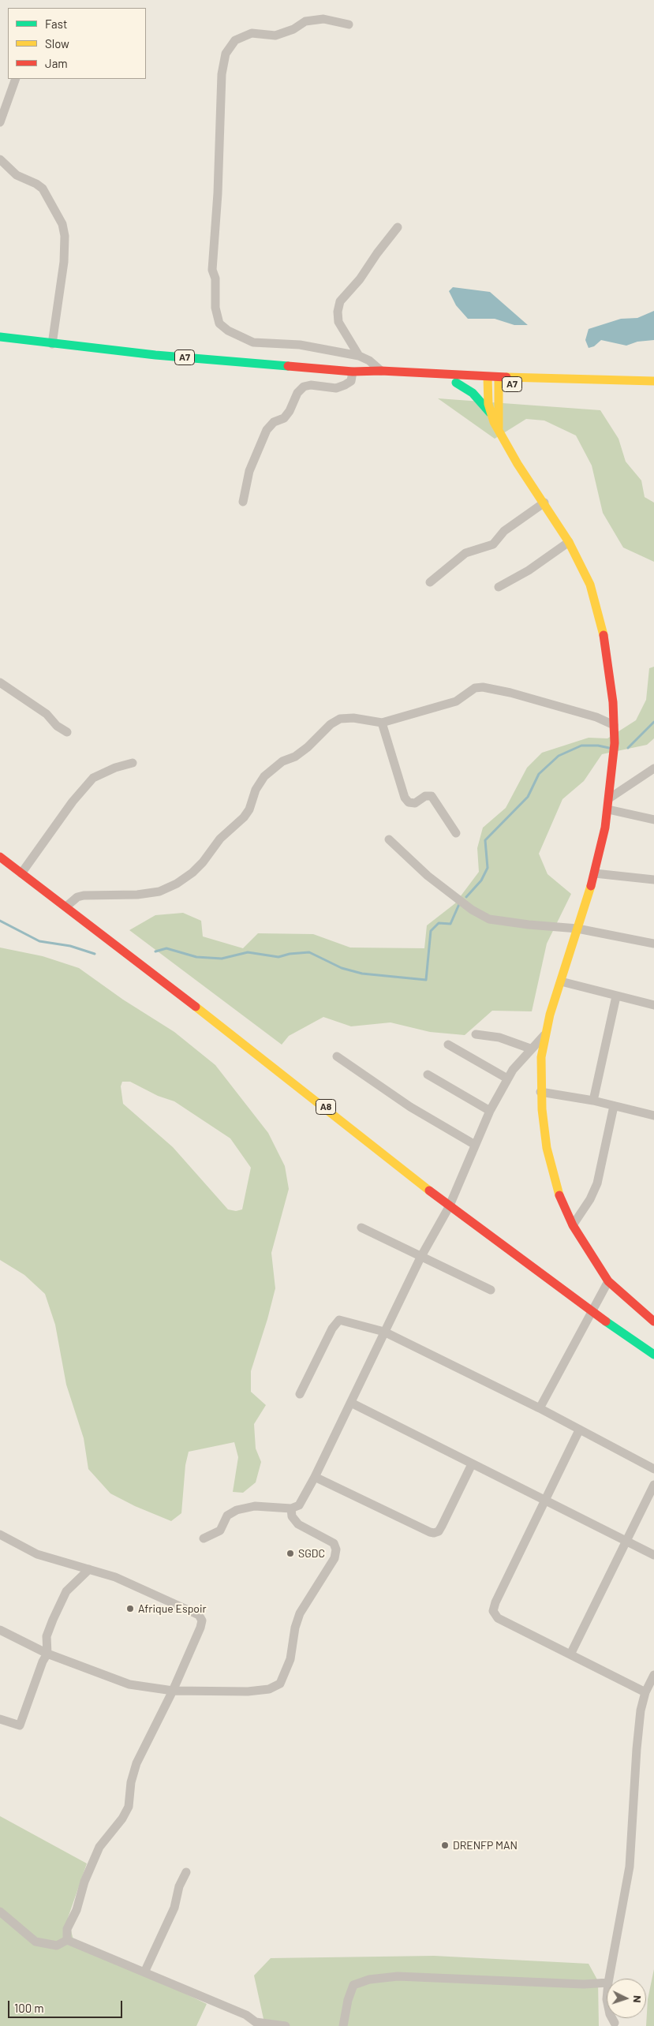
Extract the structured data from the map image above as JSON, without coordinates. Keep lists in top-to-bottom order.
{
  "streets": {
    "main road": ["A7", "A8"]
  },
  "places": ["SGDC", "Afrique Espoir", "DRENFP MAN"],
  "legend": ["Fast", "Slow", "Jam"],
  "scale_bar": "100 m",
  "north": "right"
}
